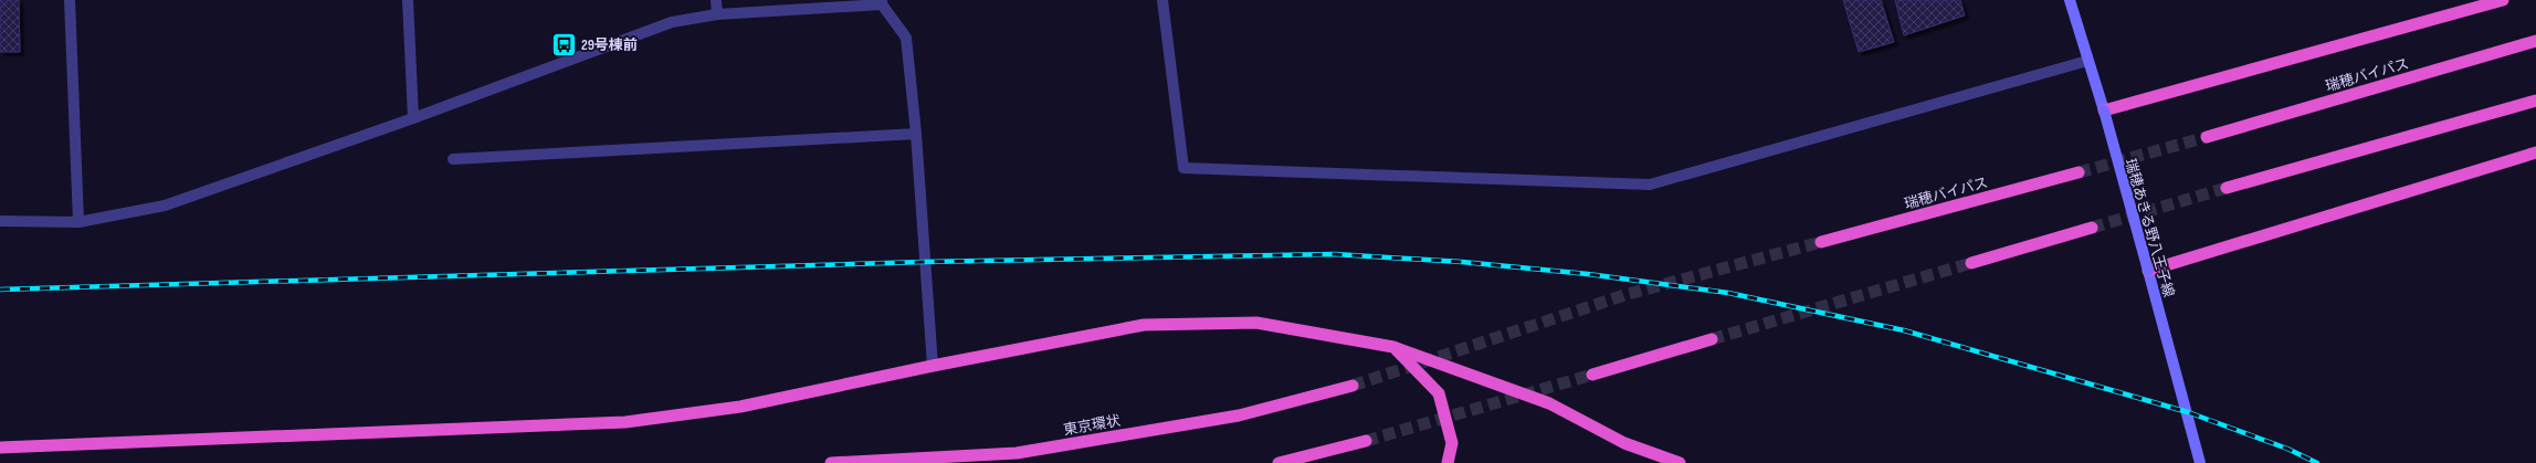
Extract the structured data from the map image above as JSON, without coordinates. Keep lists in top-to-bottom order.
{
  "streets": {
    "highway": ["瑞穂バイパス", "東京環状"],
    "main road": ["瑞穂あきる野八王子線"]
  },
  "places": {
    "bus stop": ["29号棟前"]
  }
}
